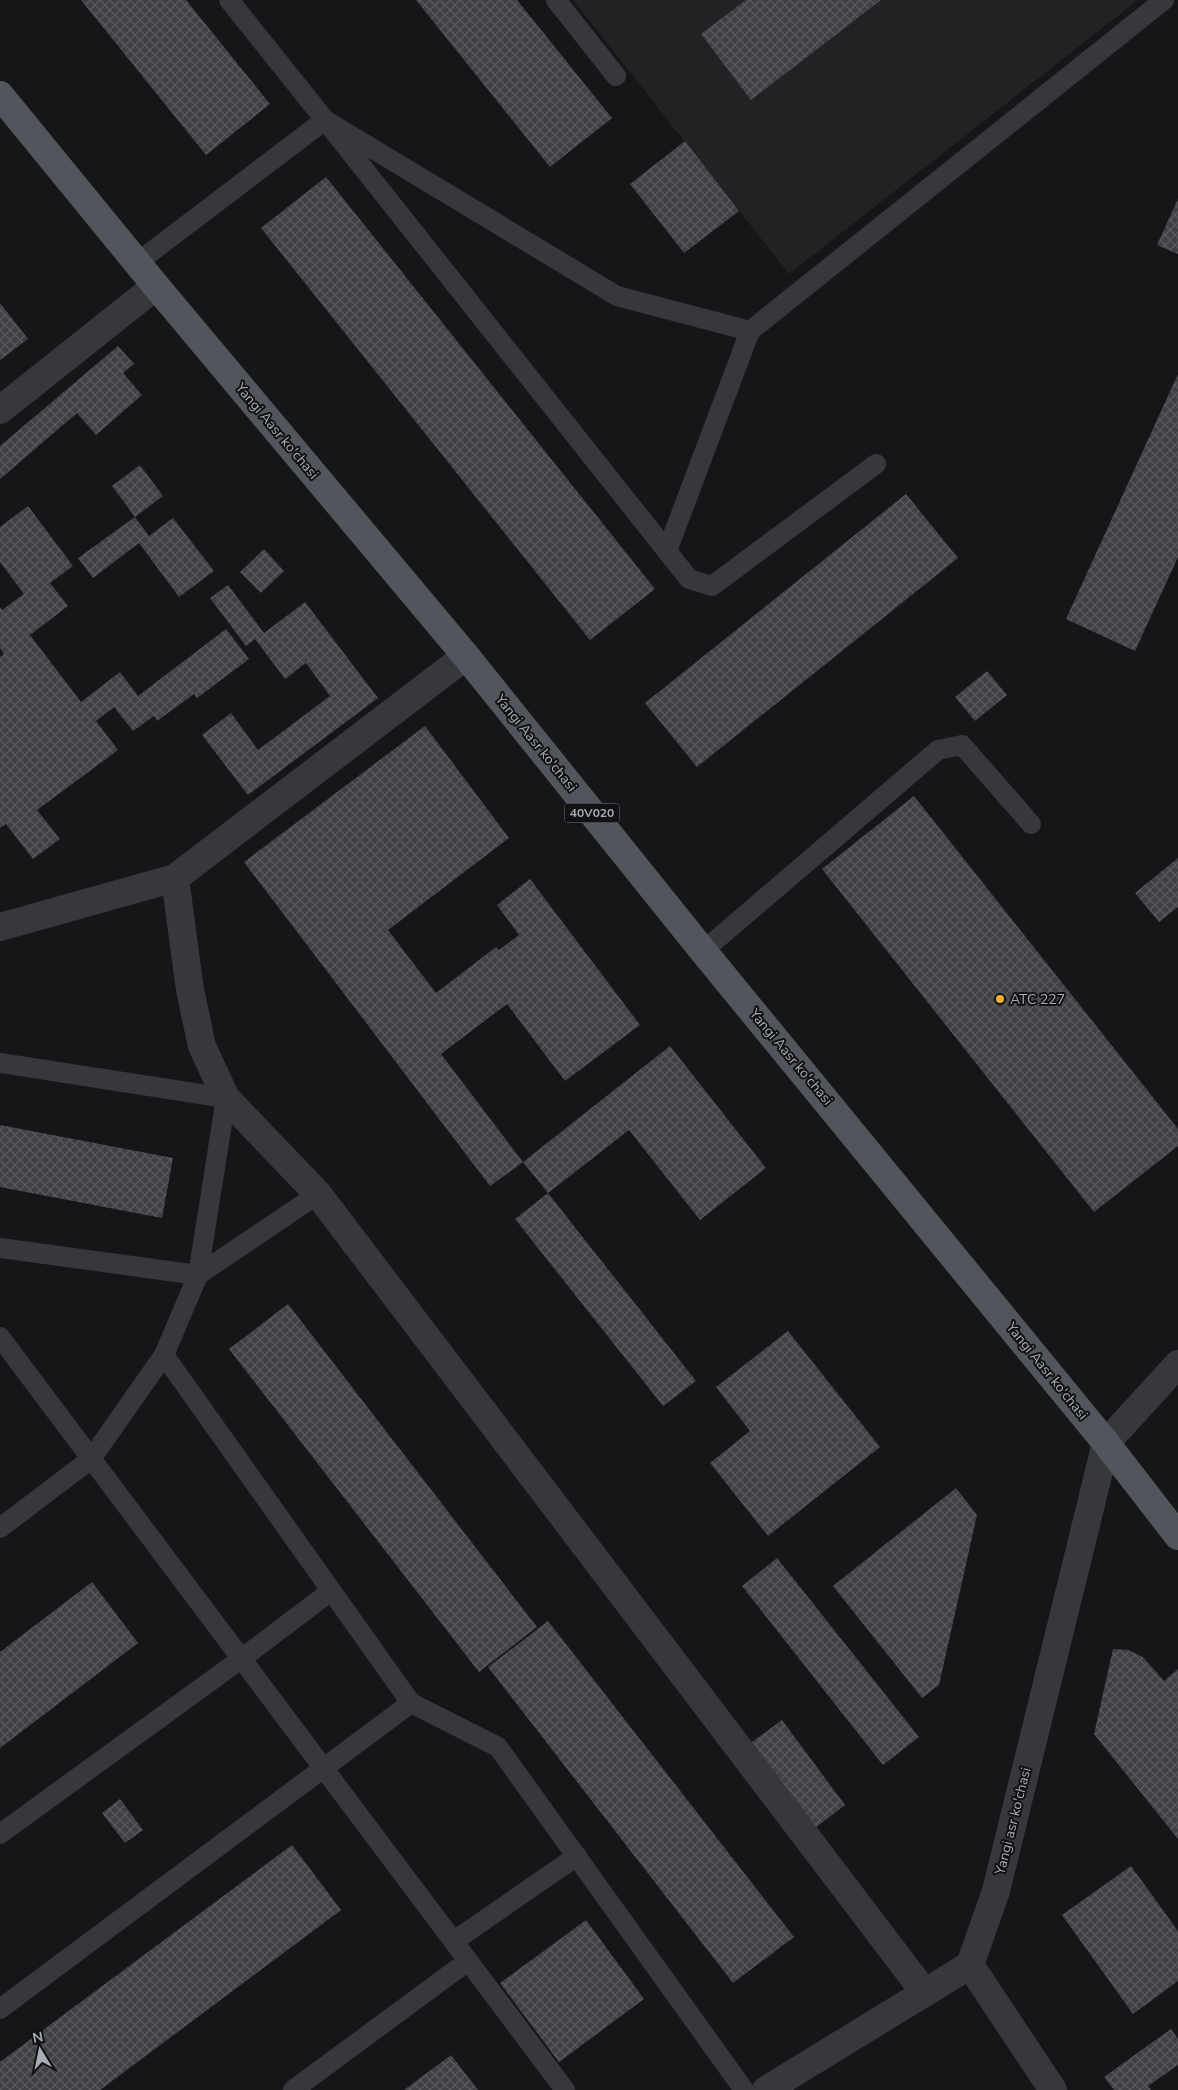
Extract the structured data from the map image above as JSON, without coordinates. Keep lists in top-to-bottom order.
{
  "streets": {
    "main road": ["Yangi Aasr ko'chasi", "40V020"],
    "street": ["Yangi asr ko'chasi"]
  },
  "crossings": [
    ["Yangi Aasr ko'chasi", "Yangi asr ko'chasi"]
  ],
  "places": ["АТС 227"],
  "north": "top"
}
